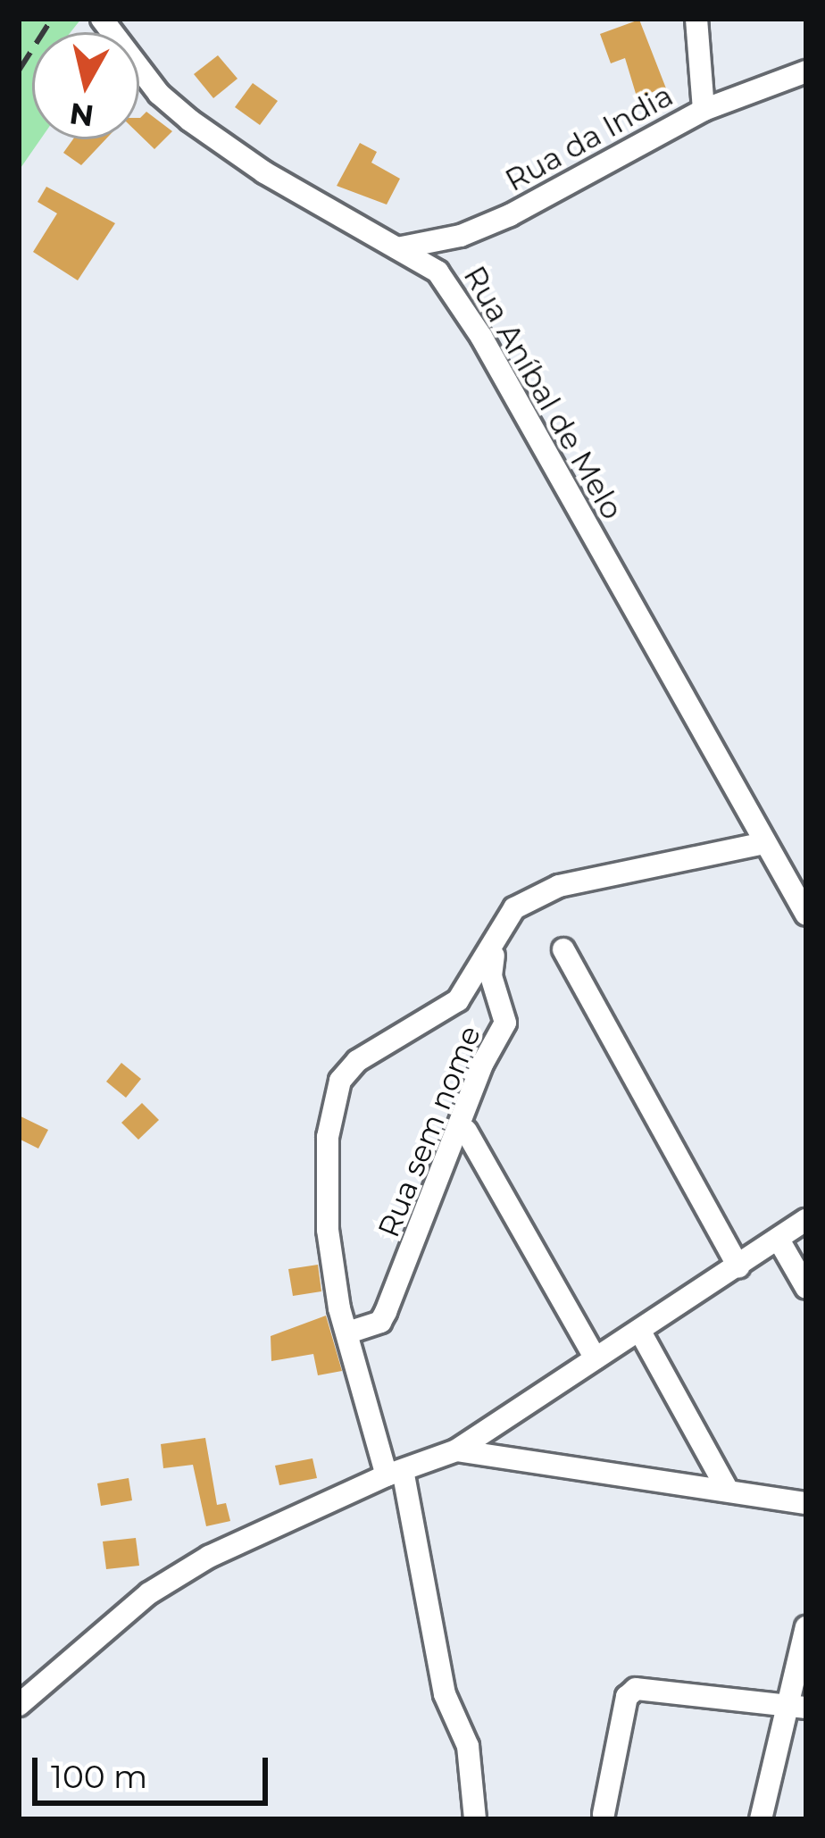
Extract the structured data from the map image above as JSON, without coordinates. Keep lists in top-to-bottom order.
{
  "streets": {
    "street": ["Rua da India", "Rua Aníbal de Melo", "Rua sem nome"]
  },
  "crossings": [
    ["Rua da India", "Rua Aníbal de Melo"]
  ],
  "scale_bar": "100 m",
  "north": "bottom"
}
